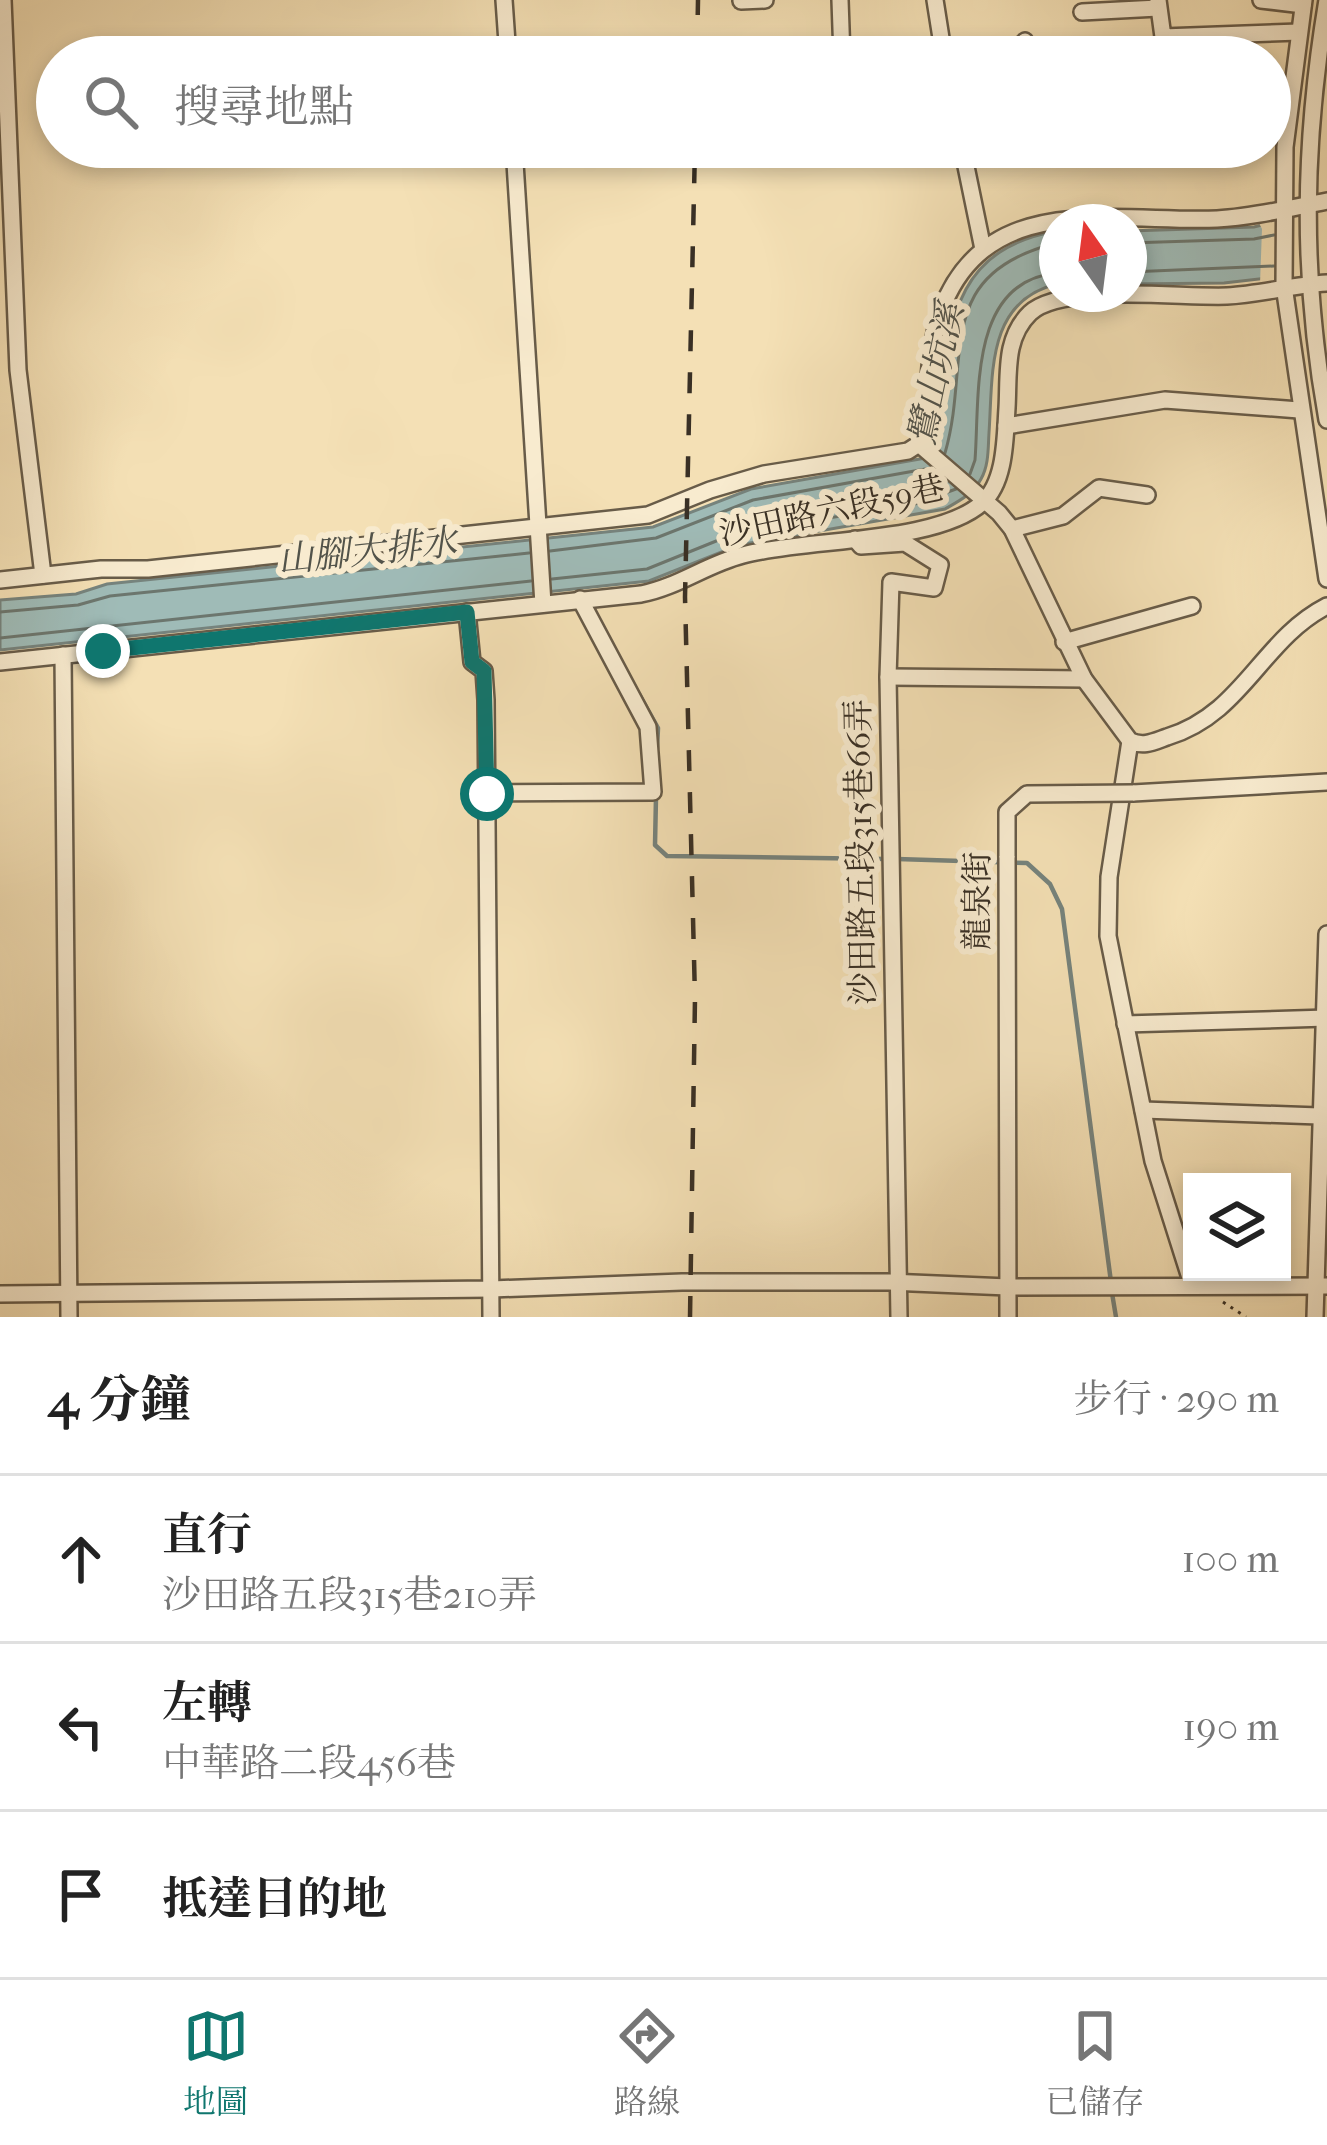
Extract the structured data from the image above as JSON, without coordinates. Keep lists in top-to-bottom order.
{
  "streets": {
    "street": ["沙田路六段59巷", "沙田路五段315巷66弄", "龍泉街"]
  },
  "crossings": [
    ["沙田路六段59巷", "沙田路五段315巷66弄"]
  ],
  "water": ["鷺山坑溪", "山腳大排水"],
  "north": "top",
  "page": {
    "search": "搜尋地點",
    "heading": ["4 分鐘", "步行 · 290 m"],
    "list": [
      ["直行", "沙田路五段315巷210弄", "100 m"],
      ["左轉", "中華路二段456巷", "190 m"],
      "抵達目的地"
    ],
    "nav": ["地圖", "路線", "已儲存"]
  }
}
